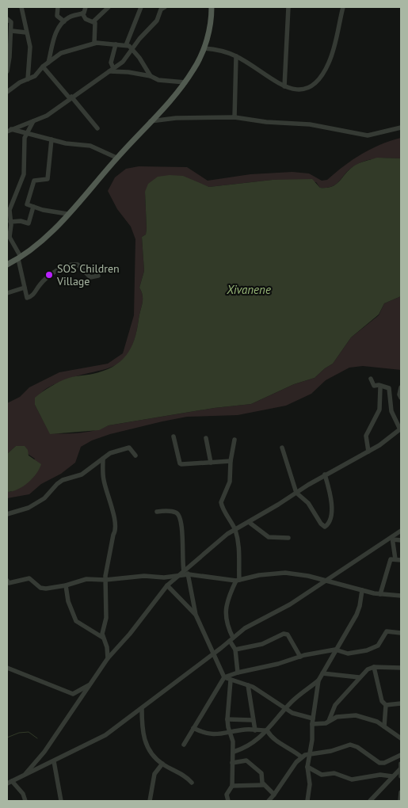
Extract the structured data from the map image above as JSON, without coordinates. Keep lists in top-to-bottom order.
{
  "water": ["Xivanene"],
  "places": ["SOS Children Village"]
}
